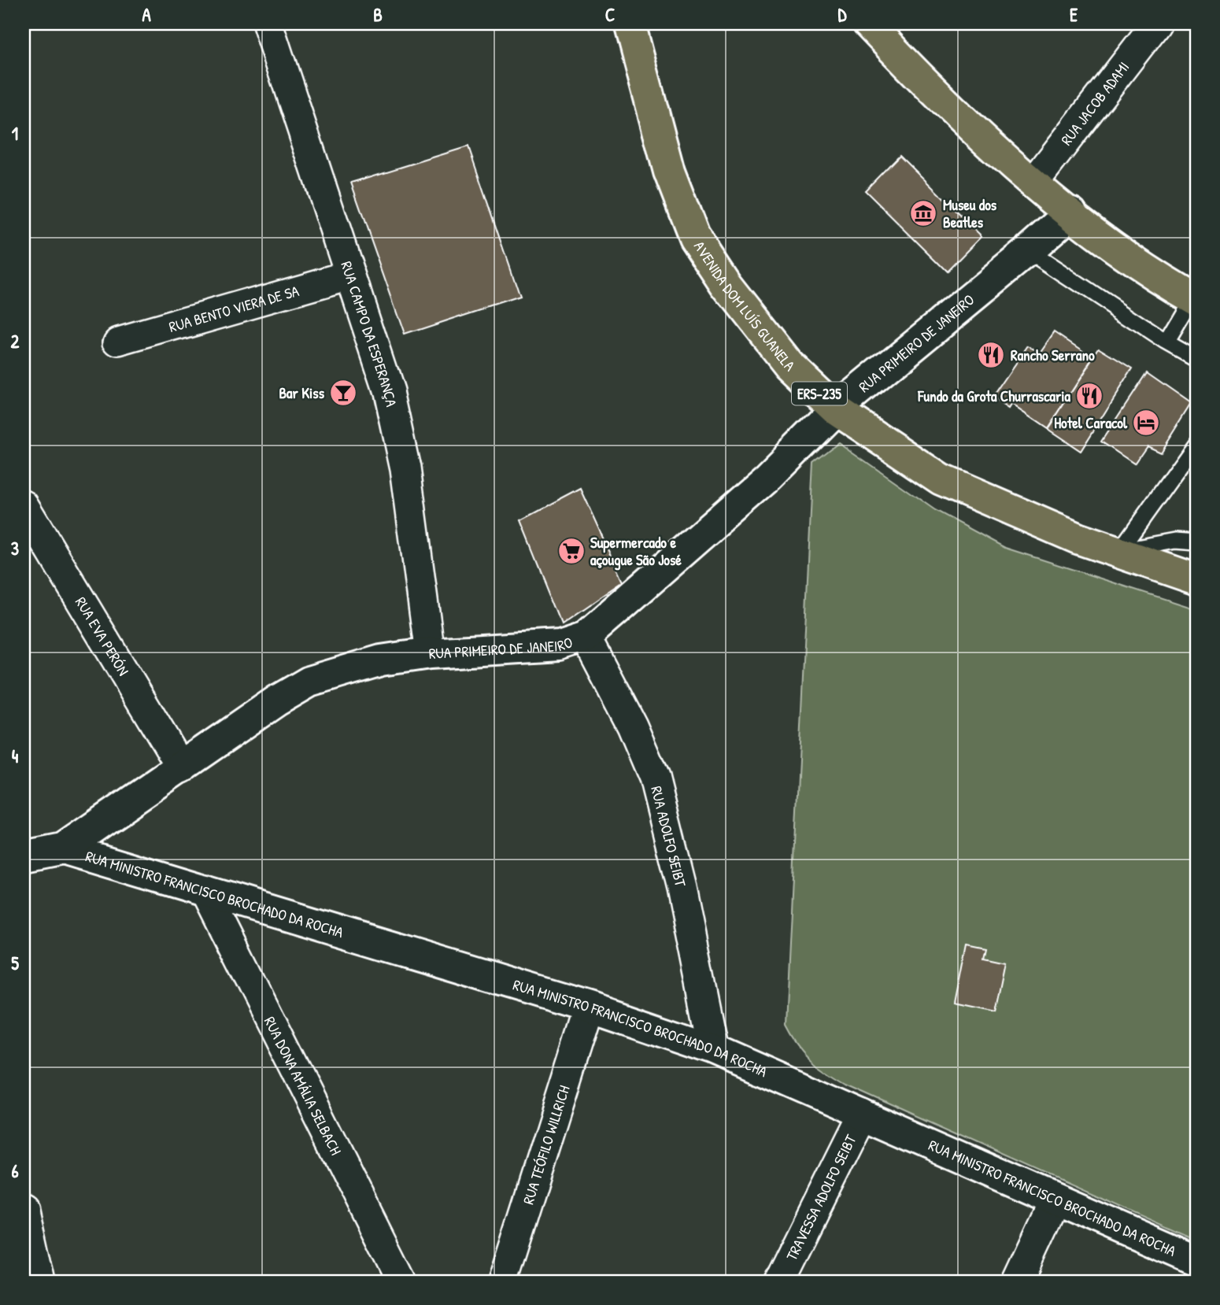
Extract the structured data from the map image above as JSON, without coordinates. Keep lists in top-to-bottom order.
{
  "streets": {
    "main road": ["AVENIDA DOM LUÍS GUANELA", "ERS-235"],
    "street": [
      "RUA JACOB ADAMI",
      "RUA BENTO VIERA DE SA",
      "RUA CAMPO DA ESPERANÇA",
      "RUA PRIMEIRO DE JANEIRO",
      "RUA EVA PERÓN",
      "RUA ADOLFO SEIBT",
      "RUA MINISTRO FRANCISCO BROCHADO DA ROCHA",
      "RUA DONA AMÁLIA SELBACH",
      "RUA TEÓFILO WILLRICH",
      "TRAVESSA ADOLFO SEIBT"
    ]
  },
  "crossings": [
    ["AVENIDA DOM LUÍS GUANELA", "RUA PRIMEIRO DE JANEIRO"],
    ["RUA BENTO VIERA DE SA", "RUA CAMPO DA ESPERANÇA"],
    ["RUA CAMPO DA ESPERANÇA", "RUA PRIMEIRO DE JANEIRO"],
    ["RUA PRIMEIRO DE JANEIRO", "RUA EVA PERÓN"],
    ["RUA PRIMEIRO DE JANEIRO", "RUA ADOLFO SEIBT"],
    ["RUA PRIMEIRO DE JANEIRO", "RUA MINISTRO FRANCISCO BROCHADO DA ROCHA"],
    ["RUA ADOLFO SEIBT", "RUA MINISTRO FRANCISCO BROCHADO DA ROCHA"],
    ["RUA MINISTRO FRANCISCO BROCHADO DA ROCHA", "RUA DONA AMÁLIA SELBACH"],
    ["RUA MINISTRO FRANCISCO BROCHADO DA ROCHA", "RUA TEÓFILO WILLRICH"],
    ["RUA MINISTRO FRANCISCO BROCHADO DA ROCHA", "TRAVESSA ADOLFO SEIBT"]
  ],
  "places": {
    "museum": ["Museu dos Beatles"],
    "restaurant": ["Rancho Serrano", "Fundo da Grota Churrascaria"],
    "bar": ["Bar Kiss"],
    "hotel": ["Hotel Caracol"],
    "supermarket": ["Supermercado e açougue São José"]
  },
  "grid": {
    "columns": [
      "A",
      "B",
      "C",
      "D",
      "E"
    ],
    "rows": [
      "1",
      "2",
      "3",
      "4",
      "5",
      "6"
    ]
  }
}
